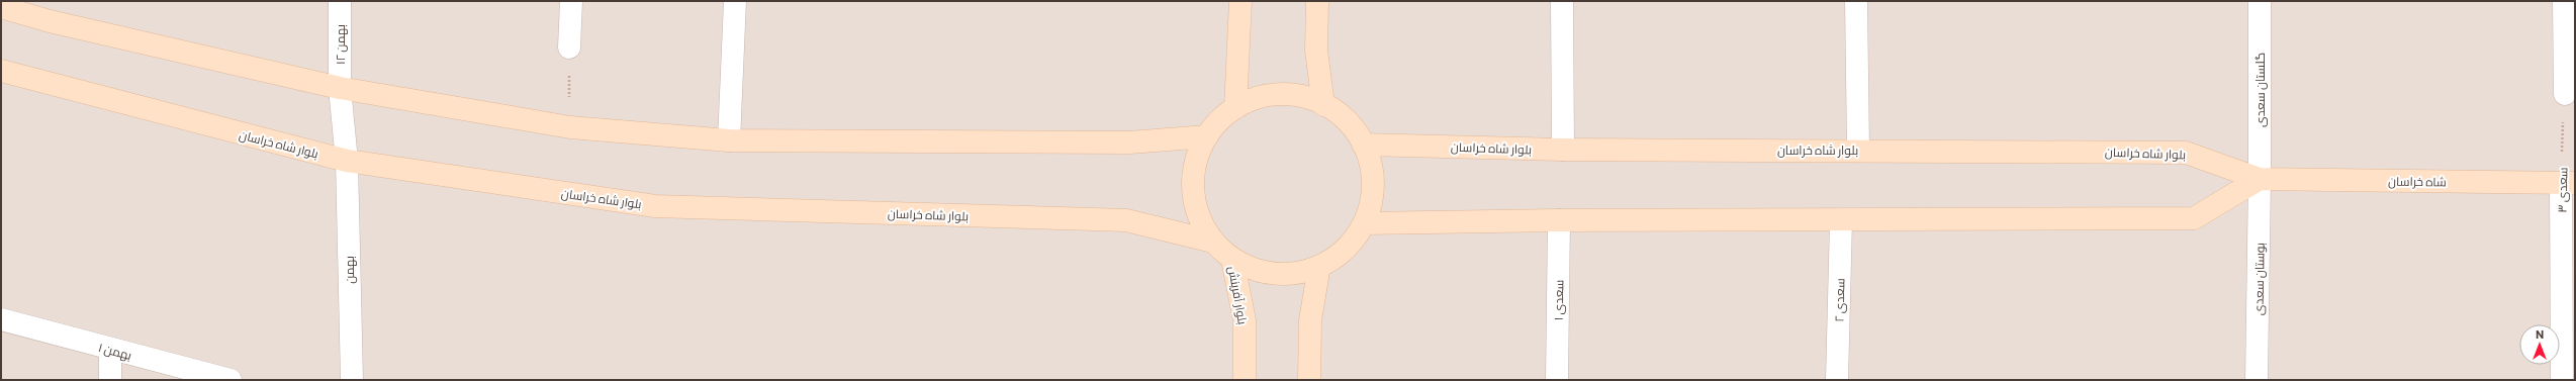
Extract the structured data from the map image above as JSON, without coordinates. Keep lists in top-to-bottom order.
{
  "streets": {
    "main road": ["بلوار شاه خراسان", "شاه خراسان", "بلوار آفرینش"],
    "street": [
      "۱۲ بهمن",
      "گلستان سعدی",
      "سعدی ۳",
      "بهمن",
      "بوستان سعدی",
      "سعدی ۱",
      "سعدی ۲",
      "بهمن ۱"
    ]
  },
  "crossings": [
    ["۱۲ بهمن", "بلوار شاه خراسان"],
    ["۱۲ بهمن", "بهمن"],
    ["گلستان سعدی", "بلوار شاه خراسان"],
    ["گلستان سعدی", "شاه خراسان"],
    ["گلستان سعدی", "بوستان سعدی"],
    ["بلوار شاه خراسان", "شاه خراسان"],
    ["بلوار شاه خراسان", "بهمن"],
    ["بلوار شاه خراسان", "بوستان سعدی"],
    ["شاه خراسان", "سعدی ۳"],
    ["شاه خراسان", "بوستان سعدی"]
  ],
  "north": "top"
}
